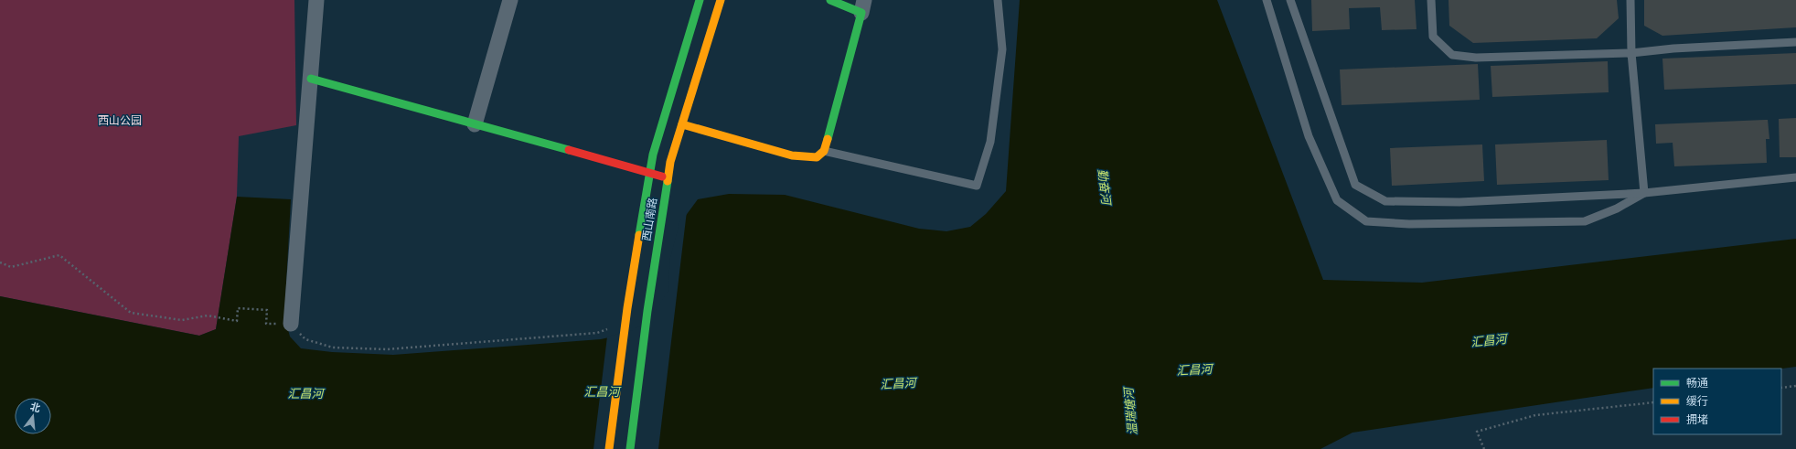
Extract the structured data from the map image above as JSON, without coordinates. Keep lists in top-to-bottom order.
{
  "streets": {
    "main road": ["西山南路"]
  },
  "water": ["勤奋河", "汇昌河", "温瑞塘河"],
  "parks": ["西山公园"],
  "legend": ["畅通", "缓行", "拥堵"],
  "north": "top"
}
